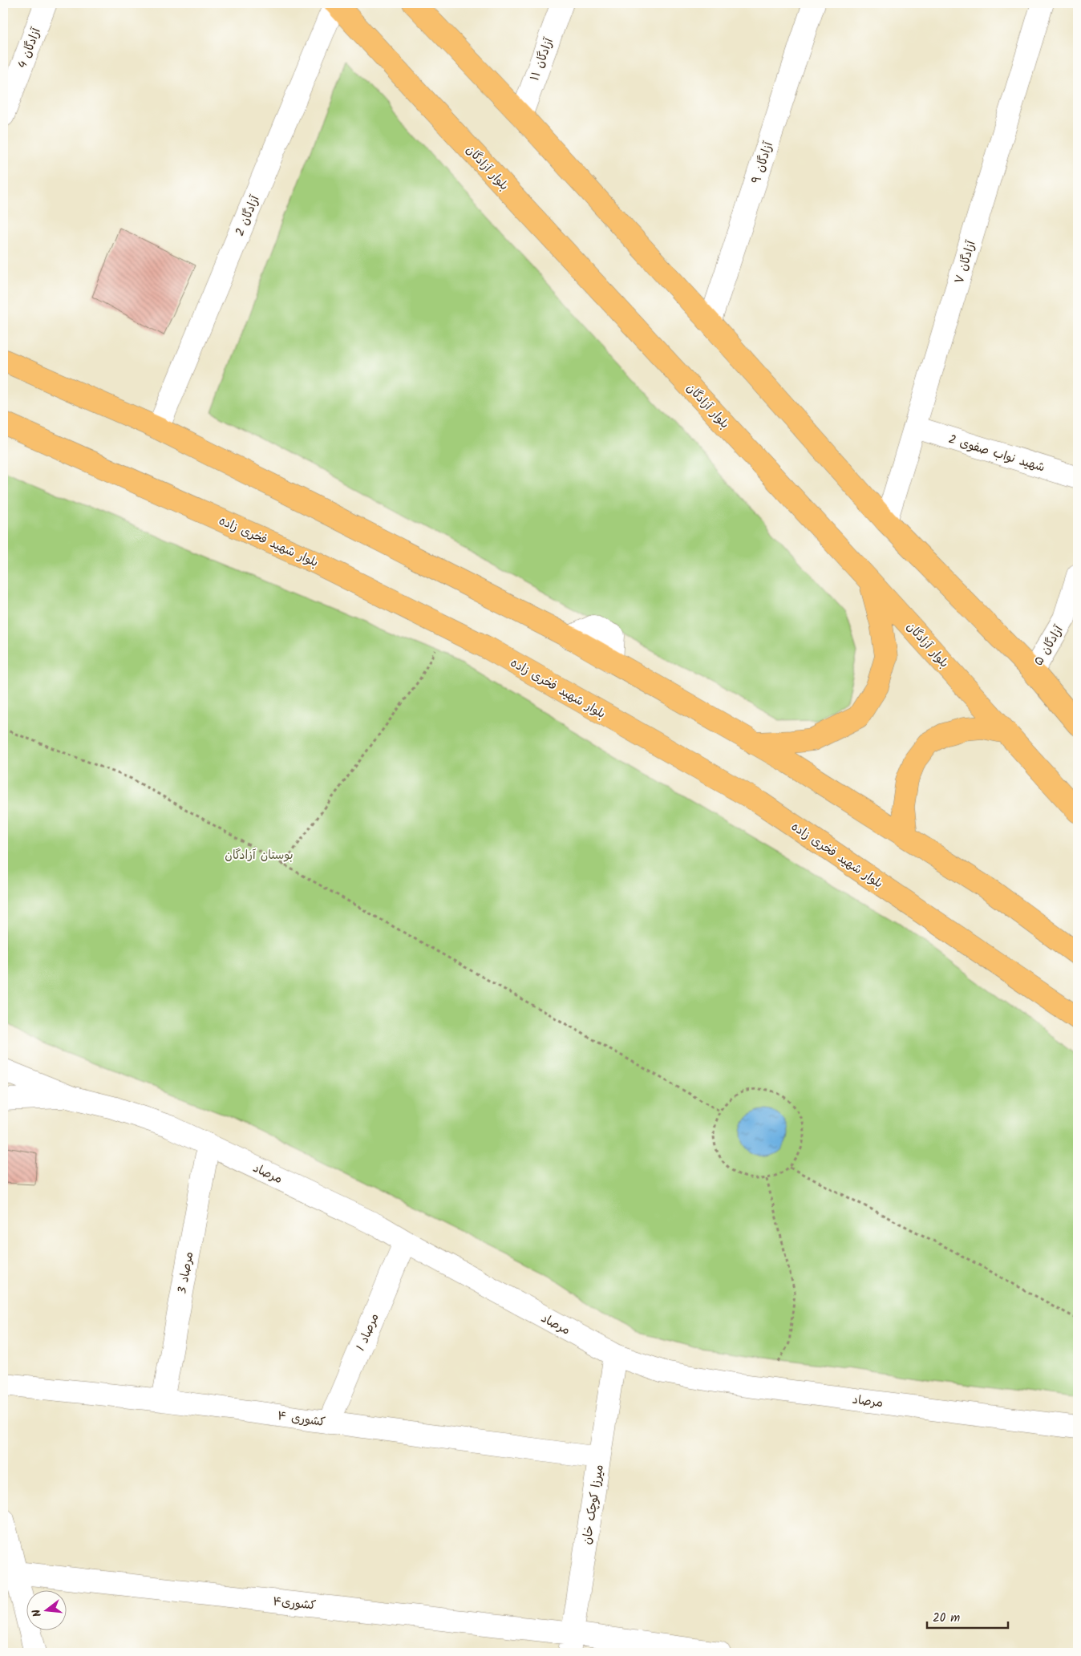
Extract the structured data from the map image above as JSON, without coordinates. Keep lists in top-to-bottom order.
{
  "streets": {
    "main road": ["بلوار آزادگان", "بلوار شهید فخری زاده"],
    "street": [
      "آزادگان 4",
      "آزادگان ۱۱",
      "آزادگان ۹",
      "آزادگان 2",
      "آزادگان ۷",
      "شهید نواب صفوی 2",
      "آزادگان ۵",
      "مرصاد",
      "مرصاد 3",
      "مرصاد 1",
      "کشوری ۴",
      "میرزا کوچک خان",
      "کشوری۴"
    ]
  },
  "crossings": [
    ["بلوار آزادگان", "آزادگان 2"],
    ["آزادگان ۷", "شهید نواب صفوی 2"],
    ["مرصاد", "مرصاد 3"],
    ["مرصاد", "مرصاد 1"],
    ["مرصاد", "میرزا کوچک خان"],
    ["مرصاد 3", "کشوری ۴"],
    ["مرصاد 1", "کشوری ۴"],
    ["کشوری ۴", "میرزا کوچک خان"],
    ["میرزا کوچک خان", "کشوری۴"]
  ],
  "parks": ["بوستان آزادگان"],
  "scale_bar": "20 m",
  "north": "left"
}
